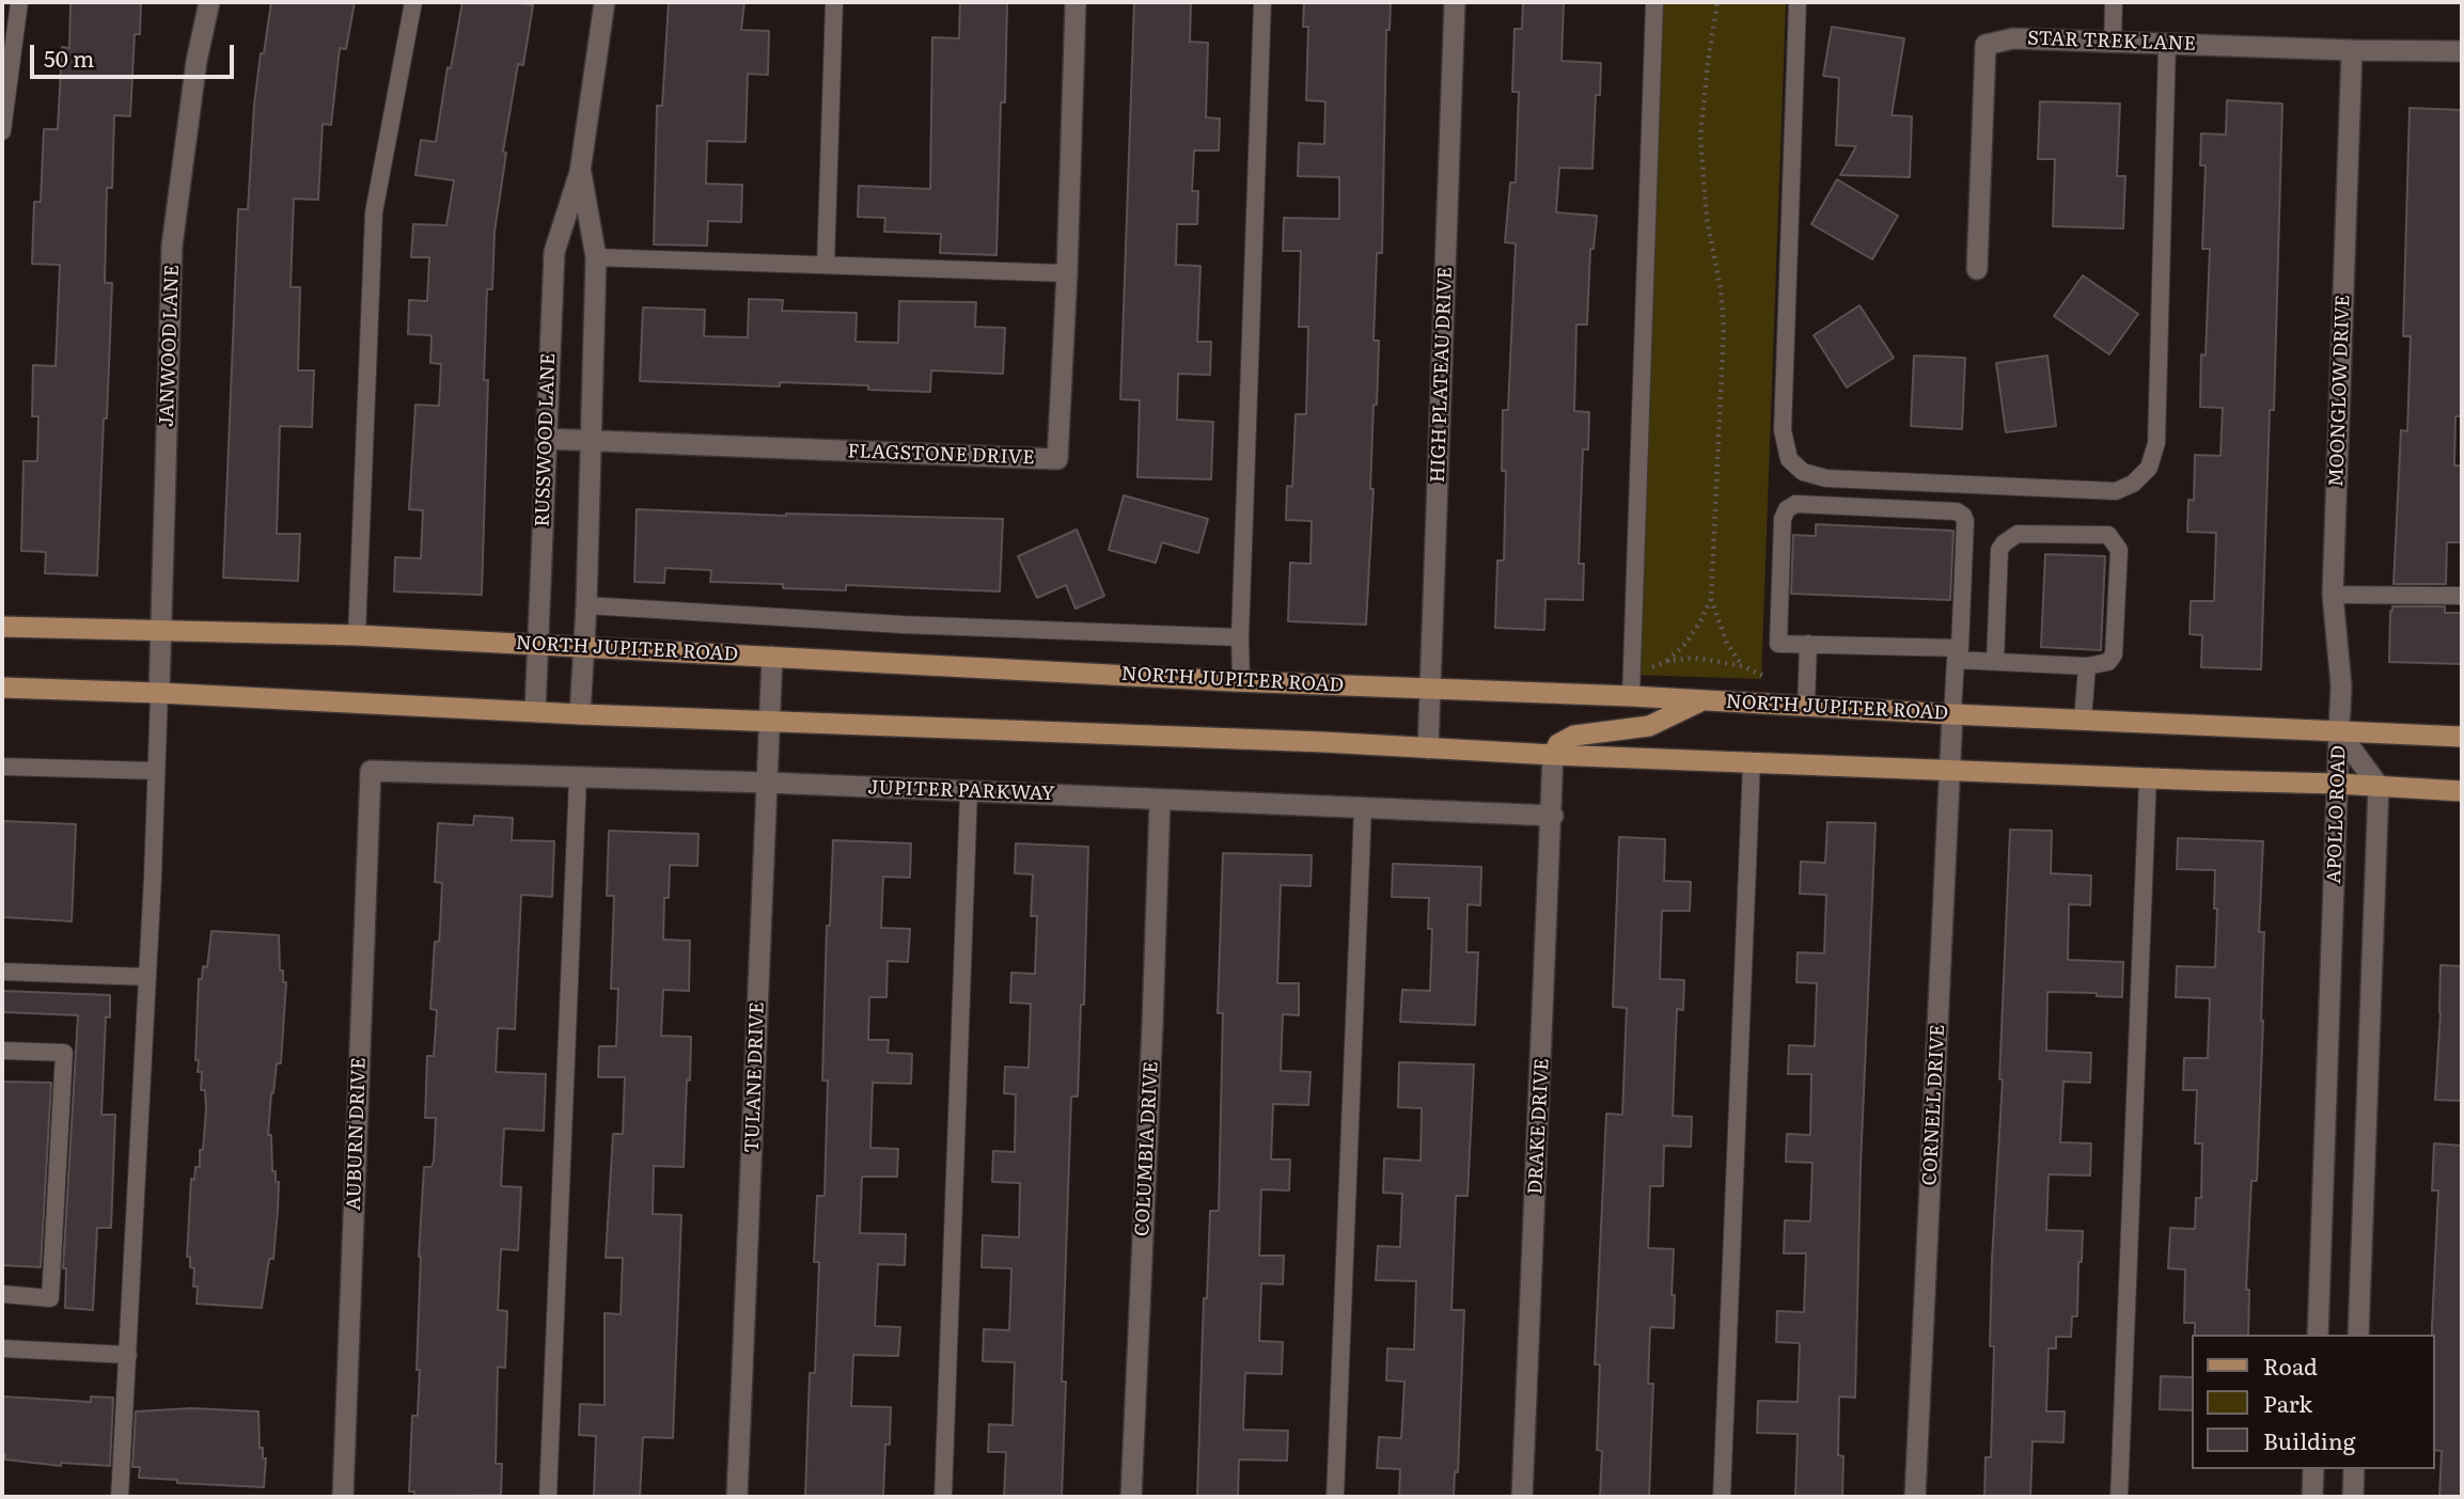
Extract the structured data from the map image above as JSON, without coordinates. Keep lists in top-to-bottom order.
{
  "streets": {
    "main road": ["NORTH JUPITER ROAD"],
    "street": [
      "STAR TREK LANE",
      "JANWOOD LANE",
      "HIGH PLATEAU DRIVE",
      "MOONGLOW DRIVE",
      "RUSSWOOD LANE",
      "FLAGSTONE DRIVE",
      "JUPITER PARKWAY",
      "APOLLO ROAD",
      "TULANE DRIVE",
      "CORNELL DRIVE",
      "DRAKE DRIVE",
      "AUBURN DRIVE",
      "COLUMBIA DRIVE"
    ]
  },
  "crossings": [
    ["STAR TREK LANE", "MOONGLOW DRIVE"],
    ["JANWOOD LANE", "NORTH JUPITER ROAD"],
    ["HIGH PLATEAU DRIVE", "NORTH JUPITER ROAD"],
    ["MOONGLOW DRIVE", "NORTH JUPITER ROAD"],
    ["MOONGLOW DRIVE", "APOLLO ROAD"],
    ["RUSSWOOD LANE", "FLAGSTONE DRIVE"],
    ["RUSSWOOD LANE", "NORTH JUPITER ROAD"],
    ["NORTH JUPITER ROAD", "APOLLO ROAD"],
    ["NORTH JUPITER ROAD", "TULANE DRIVE"],
    ["NORTH JUPITER ROAD", "CORNELL DRIVE"],
    ["JUPITER PARKWAY", "TULANE DRIVE"],
    ["JUPITER PARKWAY", "DRAKE DRIVE"],
    ["JUPITER PARKWAY", "AUBURN DRIVE"],
    ["JUPITER PARKWAY", "COLUMBIA DRIVE"]
  ],
  "legend": ["Road", "Park", "Building"],
  "scale_bar": "50 m"
}
